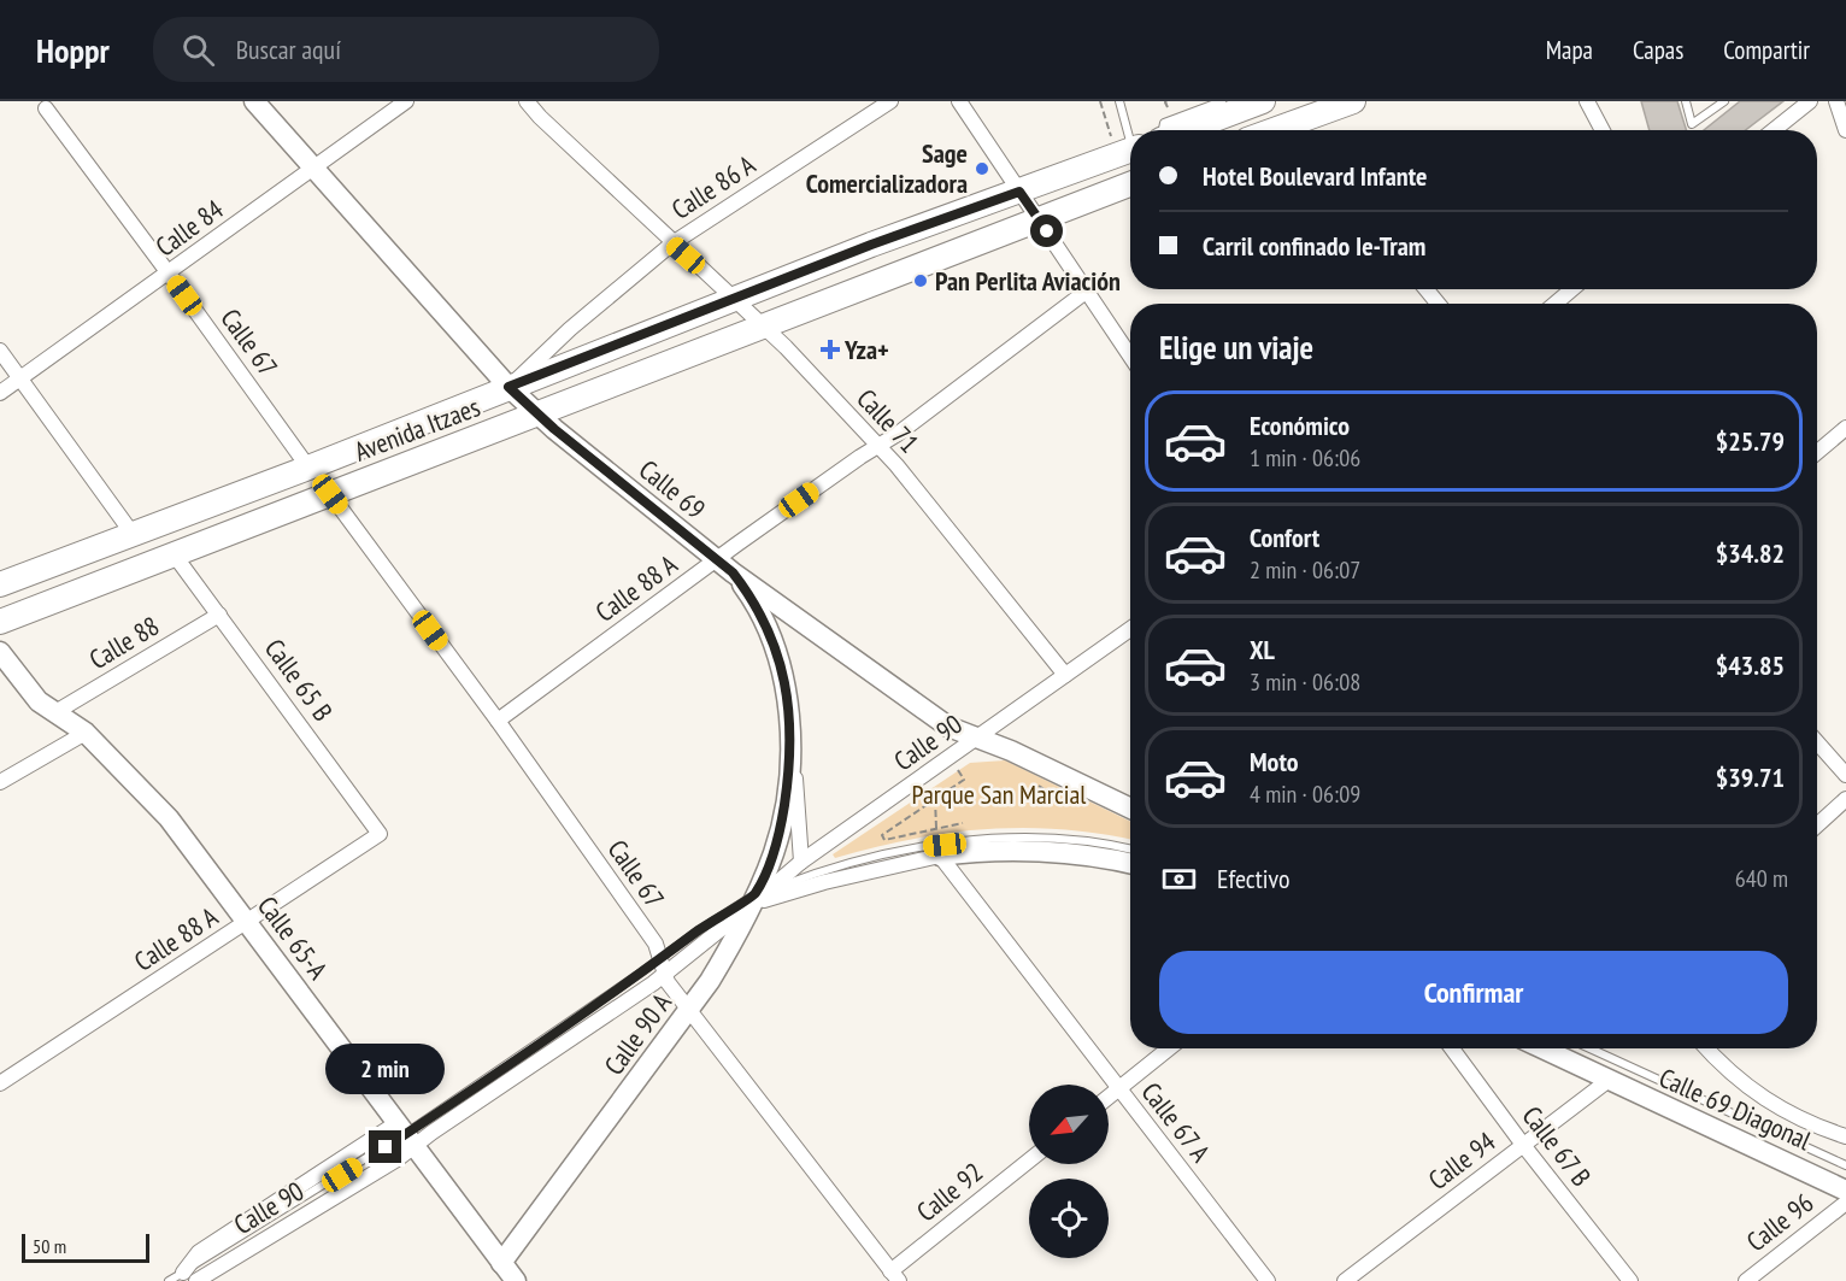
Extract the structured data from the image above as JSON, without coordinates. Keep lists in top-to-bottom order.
{
  "streets": {
    "main road": [
      "Avenida Itzaes",
      "Calle 69",
      "Calle 65-A",
      "Calle 90 A",
      "Calle 69 Diagonal"
    ],
    "street": [
      "Calle 86 A",
      "Calle 84",
      "Calle 67",
      "Calle 71",
      "Calle 88 A",
      "Calle 88",
      "Calle 65 B",
      "Calle 90",
      "Calle 67 A",
      "Calle 67 B",
      "Calle 94",
      "Calle 92",
      "Calle 96"
    ]
  },
  "crossings": [
    ["Calle 86 A", "Calle 71"],
    ["Calle 86 A", "Avenida Itzaes"],
    ["Calle 86 A", "Calle 69"],
    ["Calle 84", "Calle 67"],
    ["Calle 84", "Calle 69"],
    ["Calle 67", "Avenida Itzaes"],
    ["Calle 67", "Calle 88 A"],
    ["Calle 67", "Calle 90"],
    ["Calle 67", "Calle 90 A"],
    ["Calle 67", "Calle 92"],
    ["Calle 71", "Avenida Itzaes"],
    ["Calle 71", "Calle 88 A"],
    ["Calle 71", "Calle 90"],
    ["Avenida Itzaes", "Calle 69"],
    ["Avenida Itzaes", "Calle 65 B"],
    ["Calle 69", "Calle 88 A"],
    ["Calle 69", "Calle 90"],
    ["Calle 69", "Calle 90 A"],
    ["Calle 88 A", "Calle 65 B"],
    ["Calle 88 A", "Calle 65-A"],
    ["Calle 88 A", "Calle 90 A"],
    ["Calle 88", "Calle 65 B"],
    ["Calle 88", "Calle 65-A"],
    ["Calle 90", "Calle 65-A"],
    ["Calle 90", "Calle 90 A"],
    ["Calle 65-A", "Calle 90 A"],
    ["Calle 69 Diagonal", "Calle 94"],
    ["Calle 67 B", "Calle 94"]
  ],
  "parks": ["Parque San Marcial"],
  "places": {
    "other": ["Sage Comercializadora", "Pan Perlita Aviación"],
    "health": ["Yza+"]
  },
  "scale_bar": "50 m",
  "north": "bottom left",
  "page": {
    "header": "Hoppr",
    "search": "Buscar aquí",
    "nav": ["Mapa", "Capas", "Compartir"],
    "banner": ["Hotel Boulevard Infante", "Carril confinado Ie-Tram"],
    "heading": "Elige un viaje",
    "list": [
      {
        "name": "Económico",
        "note": "1 min · 06:06",
        "value": "$25.79"
      },
      {
        "name": "Confort",
        "note": "2 min · 06:07",
        "value": "$34.82"
      },
      {
        "name": "XL",
        "note": "3 min · 06:08",
        "value": "$43.85"
      },
      {
        "name": "Moto",
        "note": "4 min · 06:09",
        "value": "$39.71"
      }
    ],
    "pay": ["Efectivo", "640 m"],
    "buttons": "Confirmar",
    "bubble": "2 min",
    "scale": "50 m"
  }
}
